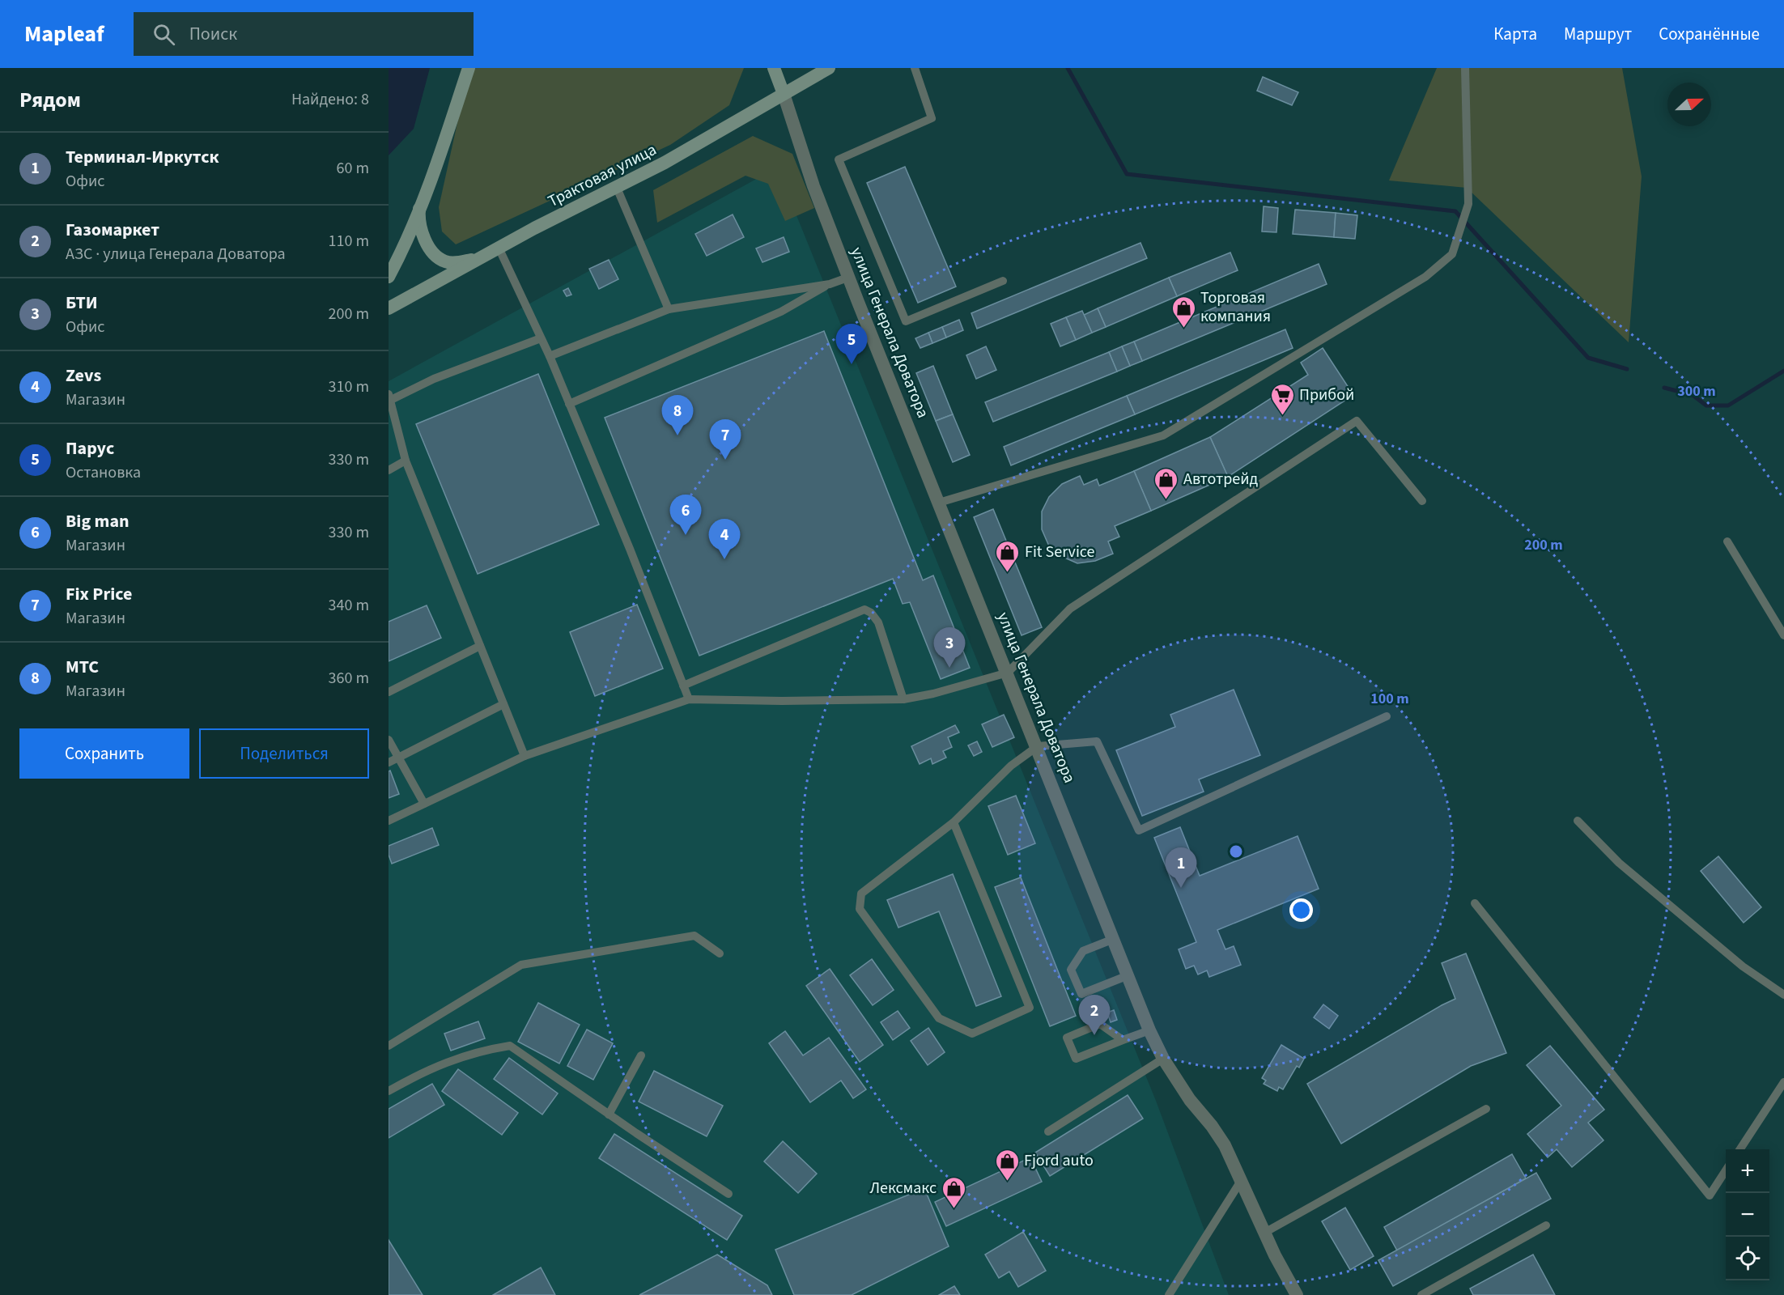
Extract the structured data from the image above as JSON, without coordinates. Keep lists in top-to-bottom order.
{
  "streets": {
    "main road": ["Трактовая улица"],
    "street": ["улица Генерала Доватора"]
  },
  "crossings": [
    ["Трактовая улица", "улица Генерала Доватора"]
  ],
  "places": {
    "shop": [
      "Торговая компания",
      "Автотрейд",
      "Fit Service",
      "Fjord auto",
      "Лексмакс"
    ],
    "supermarket": ["Прибой"]
  },
  "north": "right",
  "page": {
    "header": "Mapleaf",
    "search": "Поиск",
    "nav": ["Карта", "Маршрут", "Сохранённые"],
    "heading": ["Рядом", "Найдено: 8"],
    "list": [
      {
        "mark": "1",
        "name": "Терминал-Иркутск",
        "note": "Офис",
        "value": "60 m"
      },
      {
        "mark": "2",
        "name": "Газомаркет",
        "note": "АЗС · улица Генерала Доватора",
        "value": "110 m"
      },
      {
        "mark": "3",
        "name": "БТИ",
        "note": "Офис",
        "value": "200 m"
      },
      {
        "mark": "4",
        "name": "Zevs",
        "note": "Магазин",
        "value": "310 m"
      },
      {
        "mark": "5",
        "name": "Парус",
        "note": "Остановка",
        "value": "330 m"
      },
      {
        "mark": "6",
        "name": "Big man",
        "note": "Магазин",
        "value": "330 m"
      },
      {
        "mark": "7",
        "name": "Fix Price",
        "note": "Магазин",
        "value": "340 m"
      },
      {
        "mark": "8",
        "name": "МТС",
        "note": "Магазин",
        "value": "360 m"
      }
    ],
    "pins": [
      "5",
      "8",
      "7",
      "6",
      "4",
      "3",
      "1",
      "2"
    ],
    "buttons": ["Сохранить", "Поделиться"],
    "map_buttons": ["+", "−"]
  },
  "rings": ["300 m", "200 m", "100 m"]
}
